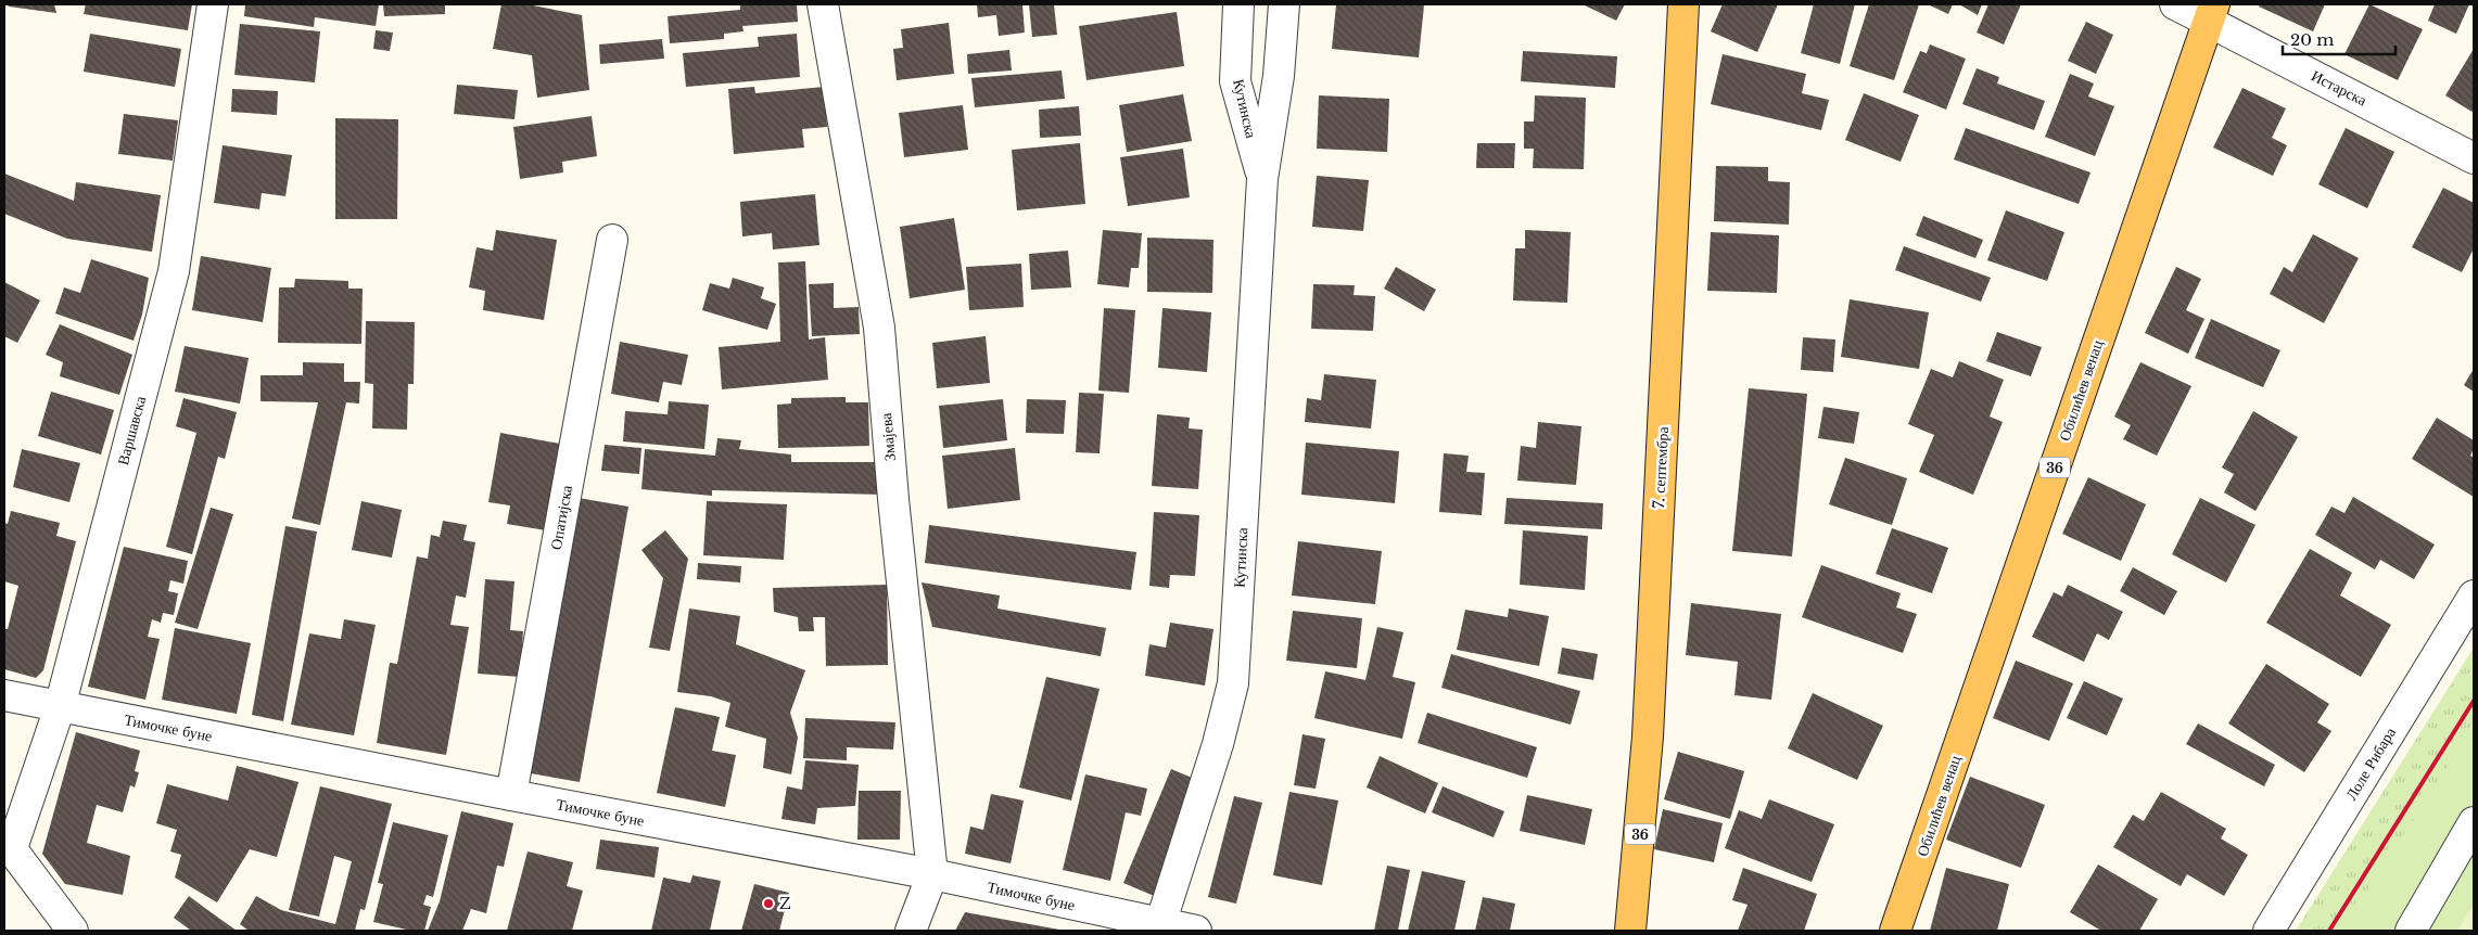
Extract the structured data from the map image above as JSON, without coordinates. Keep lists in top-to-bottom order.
{
  "streets": {
    "main road": ["Обилићев венац", "7. септембра", "36"],
    "street": [
      "Истарска",
      "Кутинска",
      "Варшавска",
      "Змајева",
      "Опатијска",
      "Тимочке буне",
      "Лоле Рибара"
    ]
  },
  "crossings": [
    ["Истарска", "Обилићев венац"],
    ["Кутинска", "Тимочке буне"],
    ["Варшавска", "Тимочке буне"],
    ["Змајева", "Тимочке буне"],
    ["Опатијска", "Тимочке буне"]
  ],
  "places": ["Z"],
  "scale_bar": "20 m"
}
